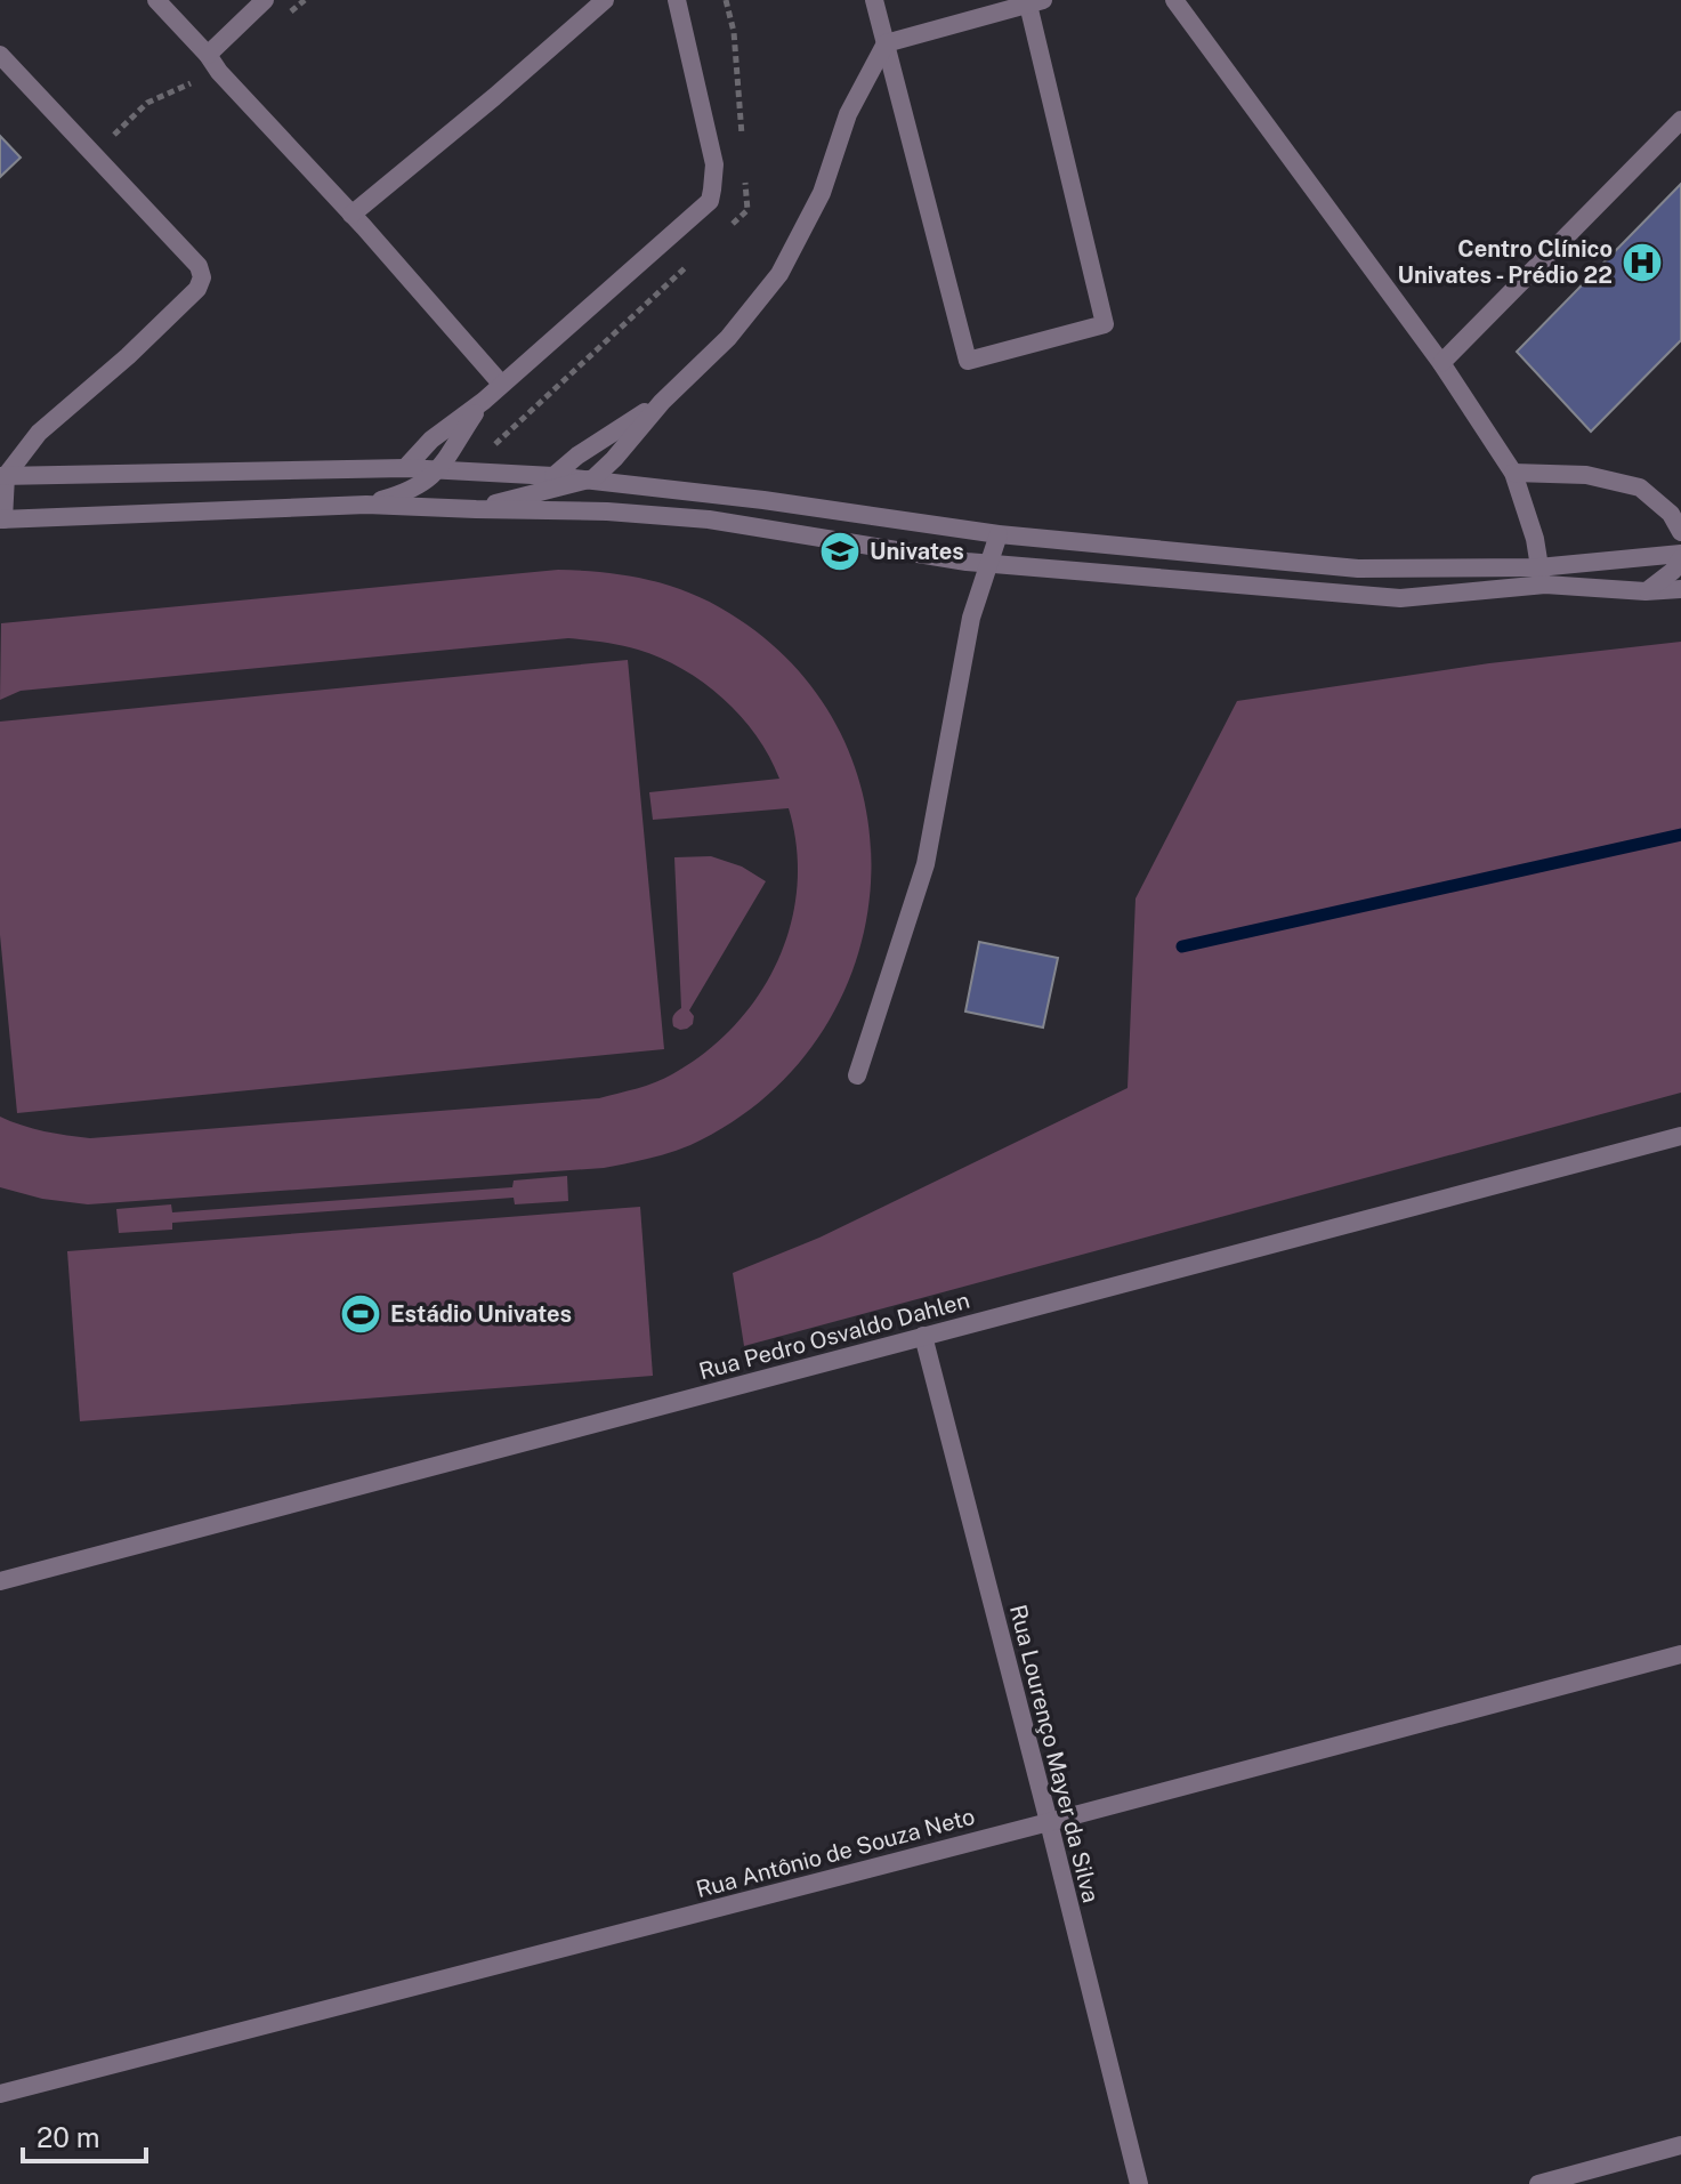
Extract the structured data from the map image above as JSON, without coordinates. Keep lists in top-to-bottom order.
{
  "streets": {
    "street": ["Rua Pedro Osvaldo Dahlen", "Rua Lourenço Mayer da Silva", "Rua Antônio de Souza Neto"]
  },
  "crossings": [
    ["Rua Pedro Osvaldo Dahlen", "Rua Lourenço Mayer da Silva"],
    ["Rua Lourenço Mayer da Silva", "Rua Antônio de Souza Neto"]
  ],
  "places": {
    "hospital": ["Centro Clínico Univates - Prédio 22"],
    "school or university": ["Univates"],
    "sports": ["Estádio Univates"]
  },
  "scale_bar": "20 m"
}
